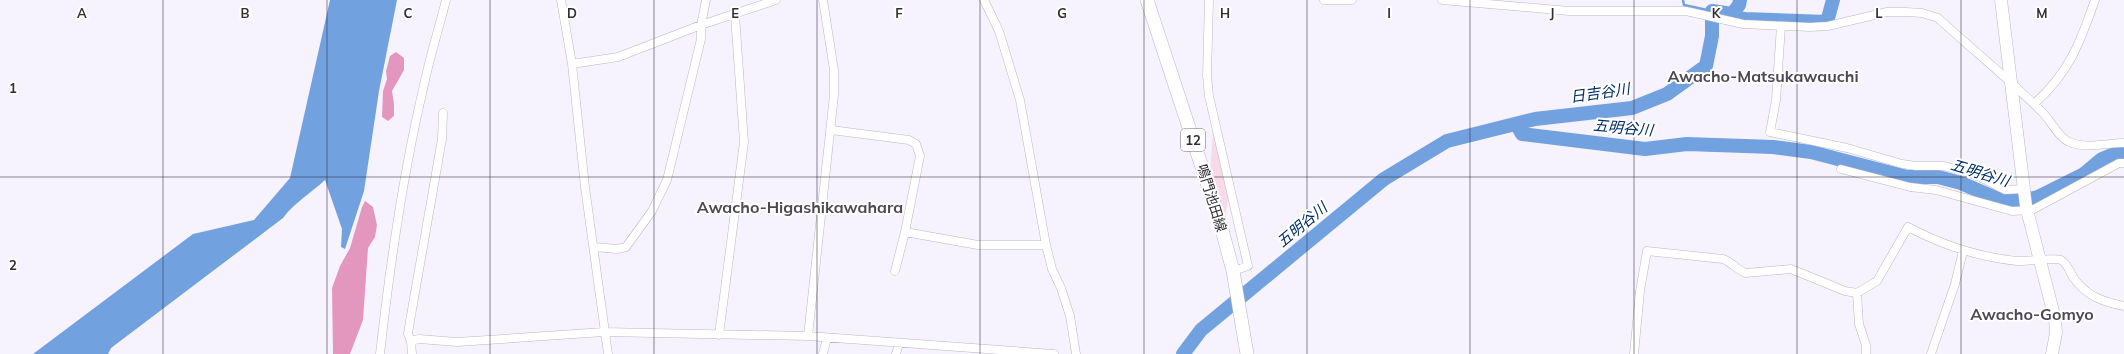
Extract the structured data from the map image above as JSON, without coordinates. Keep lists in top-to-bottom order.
{
  "streets": {
    "main road": ["12", "鳴門池田線"]
  },
  "districts": ["Awacho-Matsukawauchi", "Awacho-Higashikawahara", "Awacho-Gomyo"],
  "water": ["日吉谷川", "五明谷川"],
  "grid": {
    "columns": [
      "A",
      "B",
      "C",
      "D",
      "E",
      "F",
      "G",
      "H",
      "I",
      "J",
      "K",
      "L",
      "M"
    ],
    "rows": ["1", "2"]
  }
}
